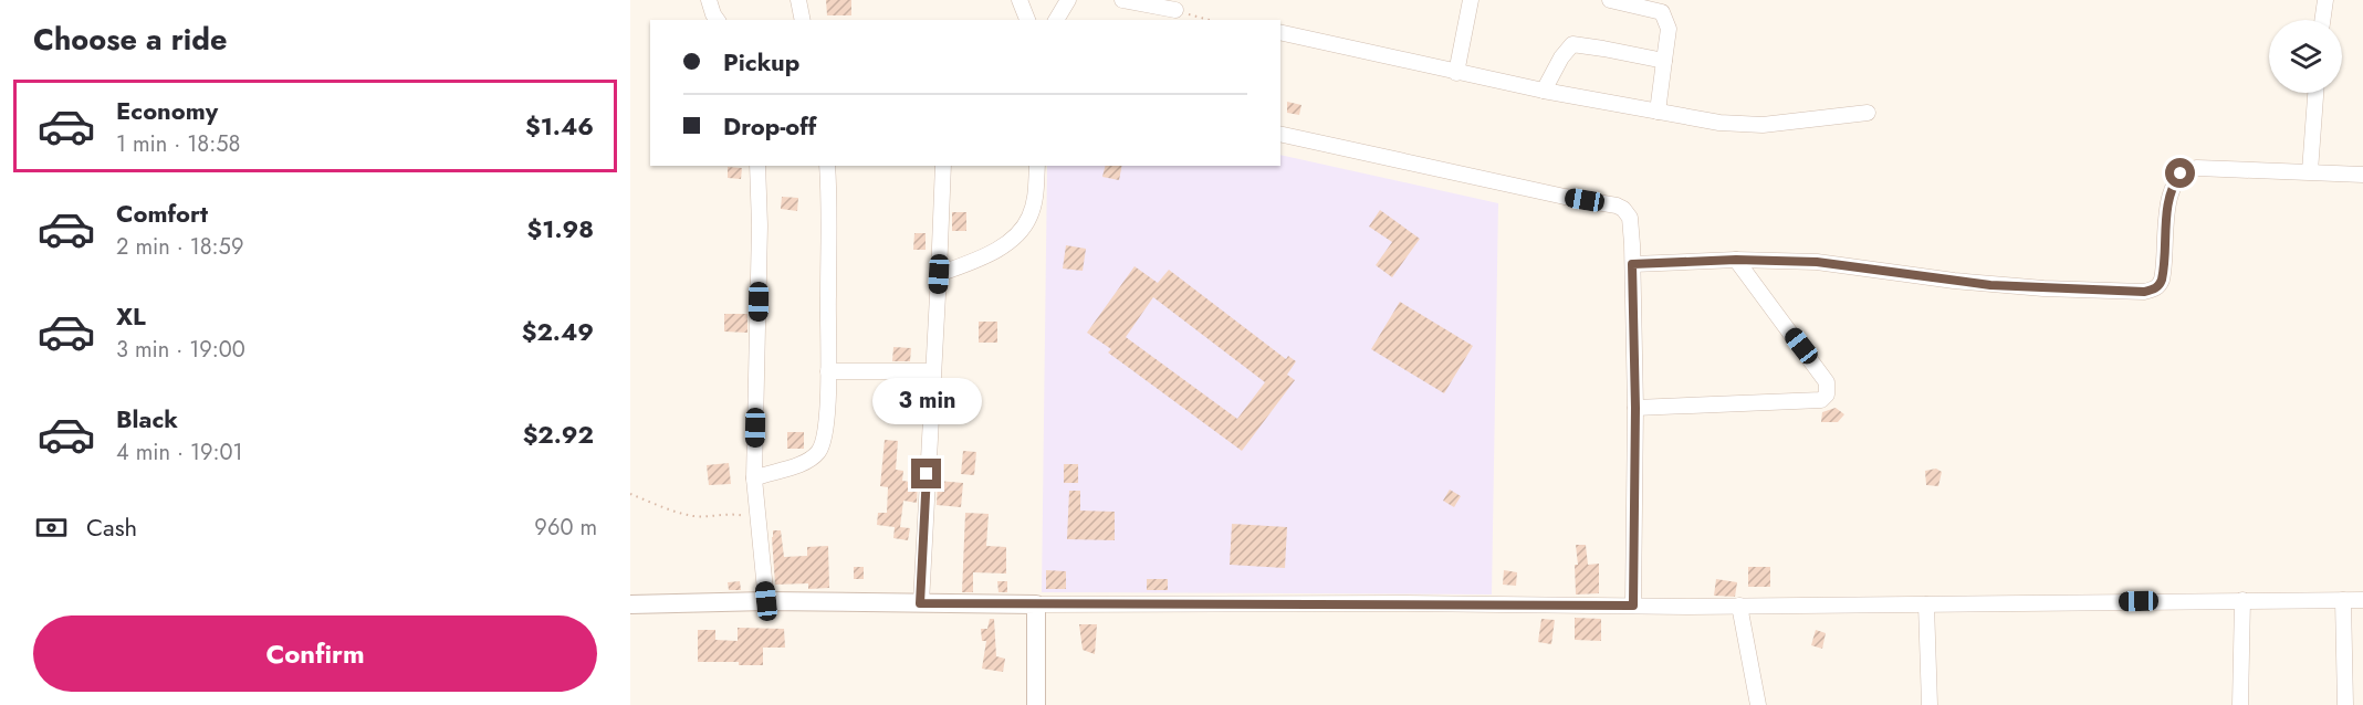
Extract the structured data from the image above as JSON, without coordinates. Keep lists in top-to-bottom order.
{
  "page": {
    "heading": "Choose a ride",
    "banner": ["Pickup", "Drop-off"],
    "list": [
      {
        "name": "Economy",
        "note": "1 min · 18:58",
        "value": "$1.46"
      },
      {
        "name": "Comfort",
        "note": "2 min · 18:59",
        "value": "$1.98"
      },
      {
        "name": "XL",
        "note": "3 min · 19:00",
        "value": "$2.49"
      },
      {
        "name": "Black",
        "note": "4 min · 19:01",
        "value": "$2.92"
      }
    ],
    "bubble": "3 min",
    "pay": ["Cash", "960 m"],
    "buttons": "Confirm"
  }
}
